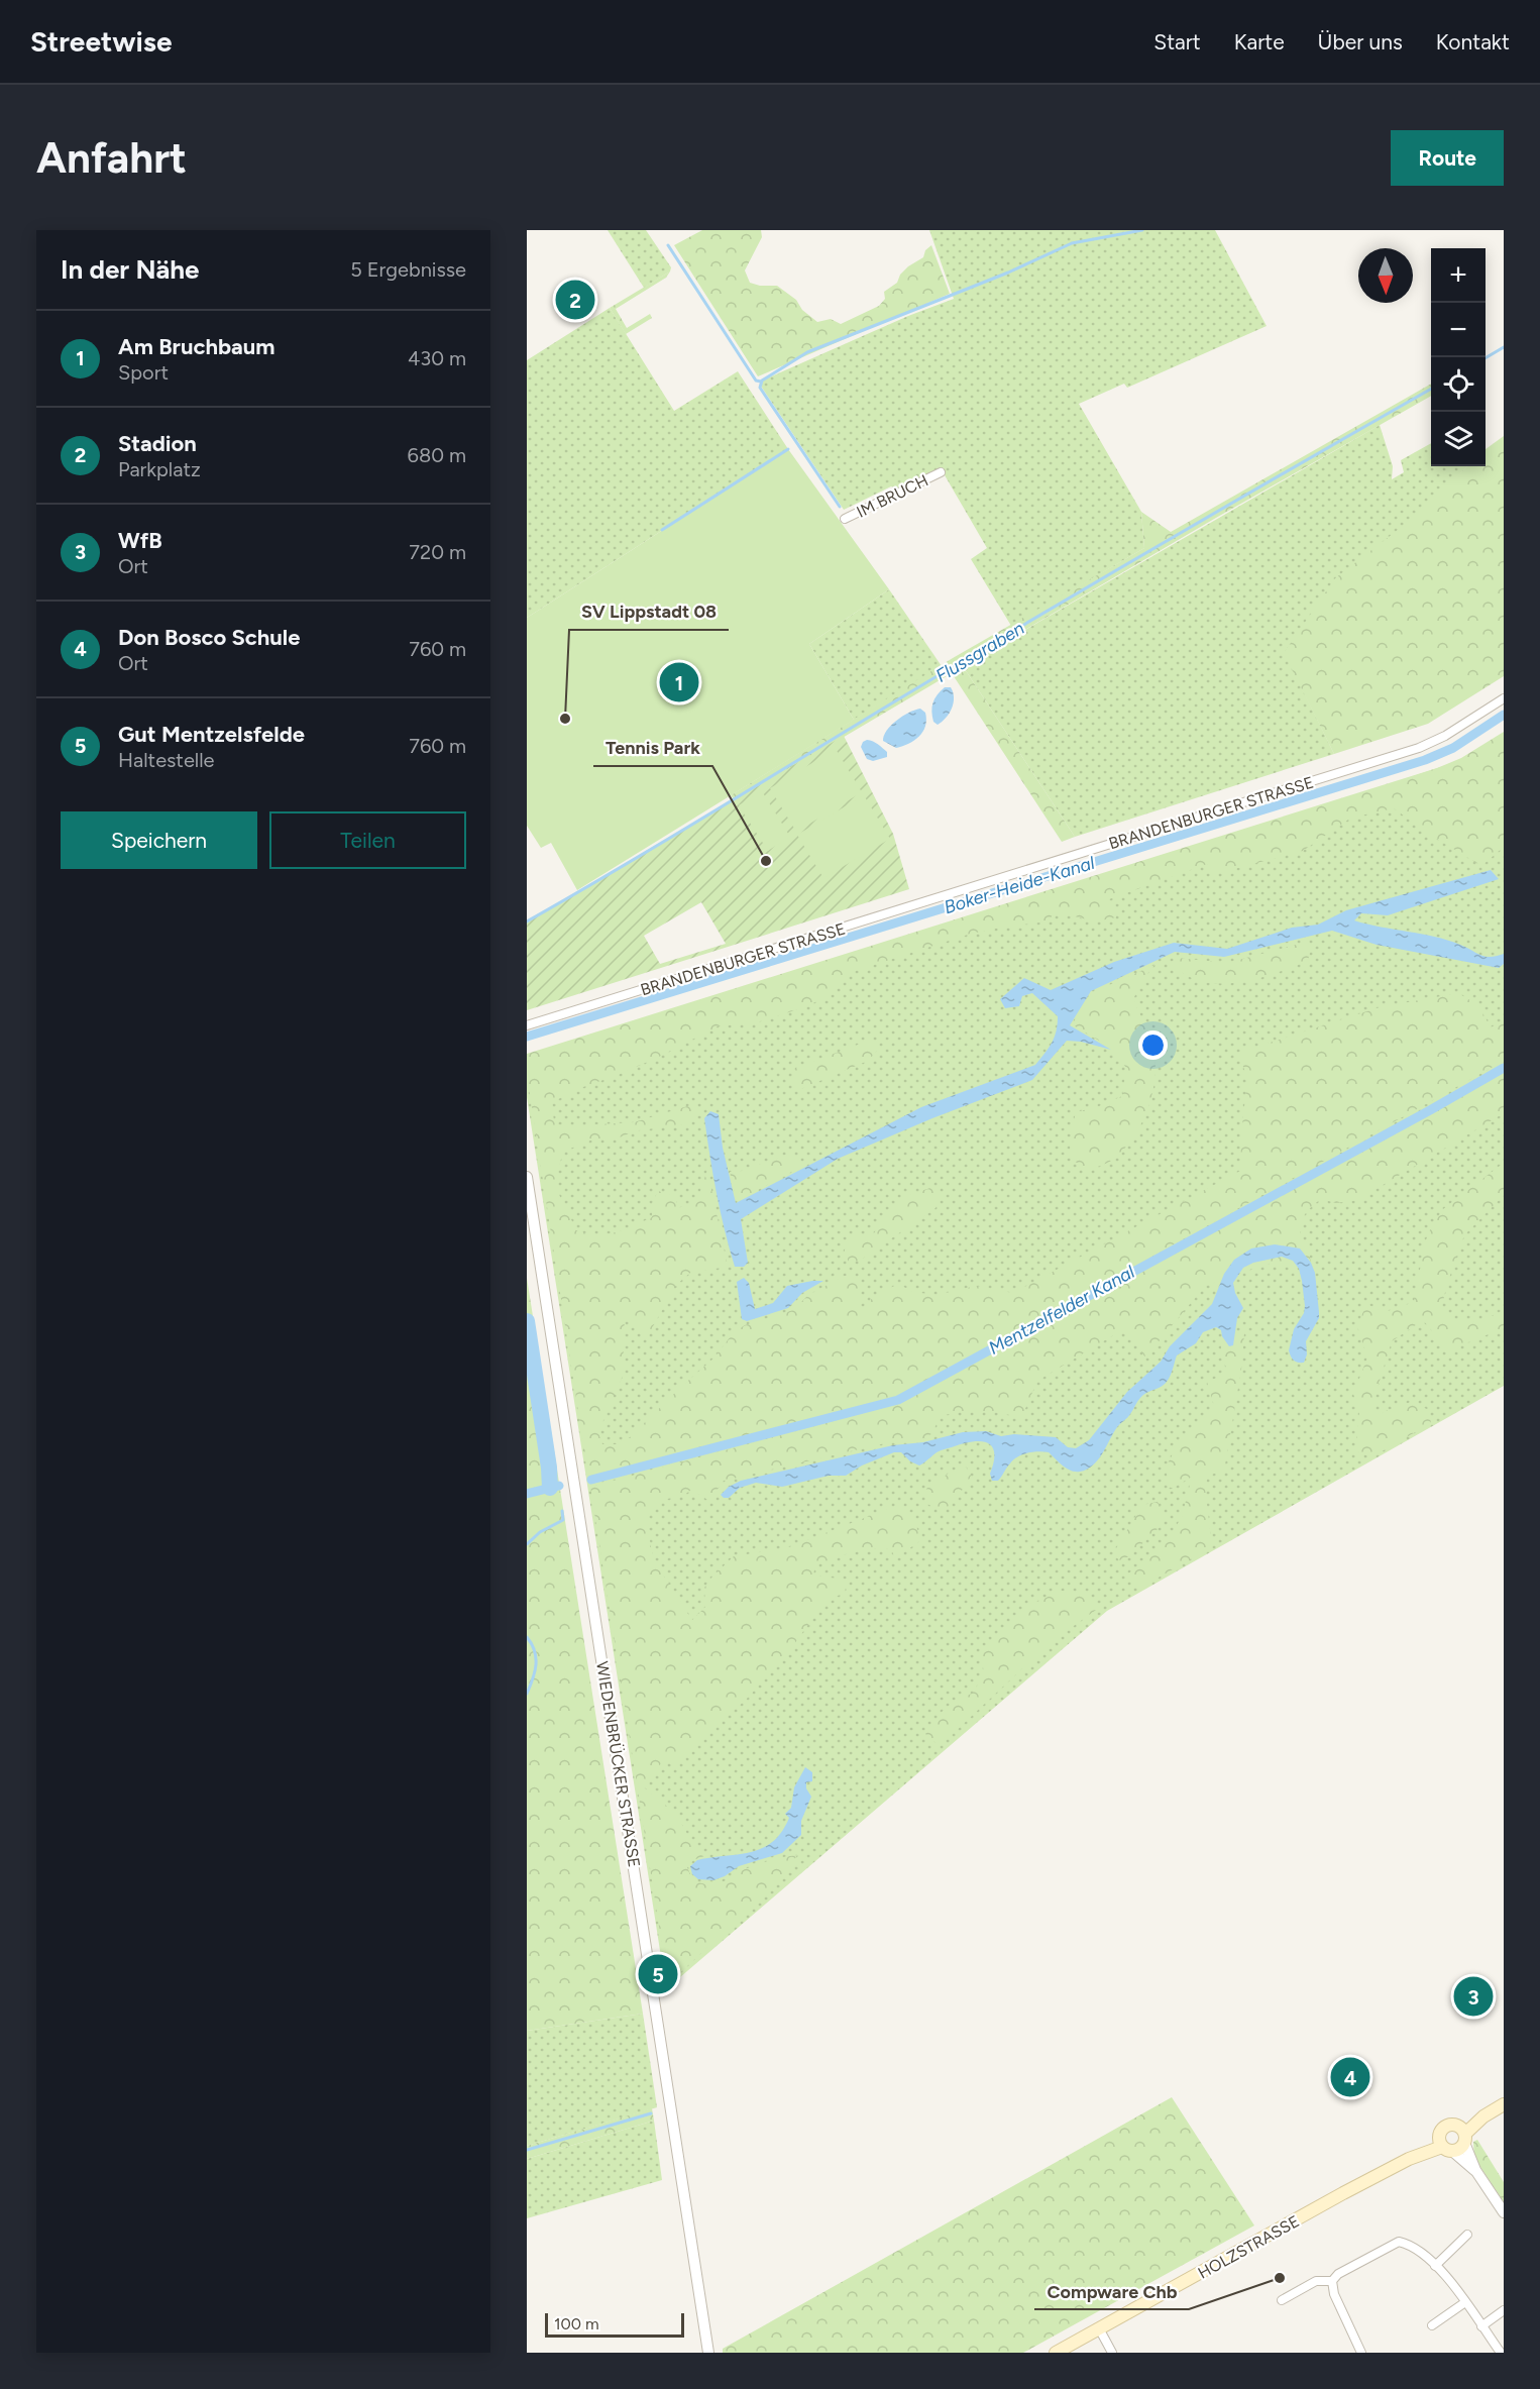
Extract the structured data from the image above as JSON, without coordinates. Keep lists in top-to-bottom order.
{
  "streets": {
    "main road": ["HOLZSTRASSE"],
    "street": ["IM BRUCH", "BRANDENBURGER STRASSE", "WIEDENBRÜCKER STRASSE"]
  },
  "water": ["Flussgraben", "Boker-Heide-Kanal", "Mentzelfelder Kanal"],
  "places": ["SV Lippstadt 08", "Tennis Park", "Compware Chb"],
  "scale_bar": "100 m",
  "north": "bottom",
  "page": {
    "header": "Streetwise",
    "nav": [
      "Start",
      "Karte",
      "Über uns",
      "Kontakt"
    ],
    "buttons": [
      "Route",
      ["Speichern", "Teilen"]
    ],
    "title": "Anfahrt",
    "heading": ["In der Nähe", "5 Ergebnisse"],
    "map_buttons": ["+", "−"],
    "pins": [
      "2",
      "1",
      "5",
      "3",
      "4"
    ],
    "list": [
      {
        "mark": "1",
        "name": "Am Bruchbaum",
        "note": "Sport",
        "value": "430 m"
      },
      {
        "mark": "2",
        "name": "Stadion",
        "note": "Parkplatz",
        "value": "680 m"
      },
      {
        "mark": "3",
        "name": "WfB",
        "note": "Ort",
        "value": "720 m"
      },
      {
        "mark": "4",
        "name": "Don Bosco Schule",
        "note": "Ort",
        "value": "760 m"
      },
      {
        "mark": "5",
        "name": "Gut Mentzelsfelde",
        "note": "Haltestelle",
        "value": "760 m"
      }
    ],
    "scale": "100 m"
  }
}
